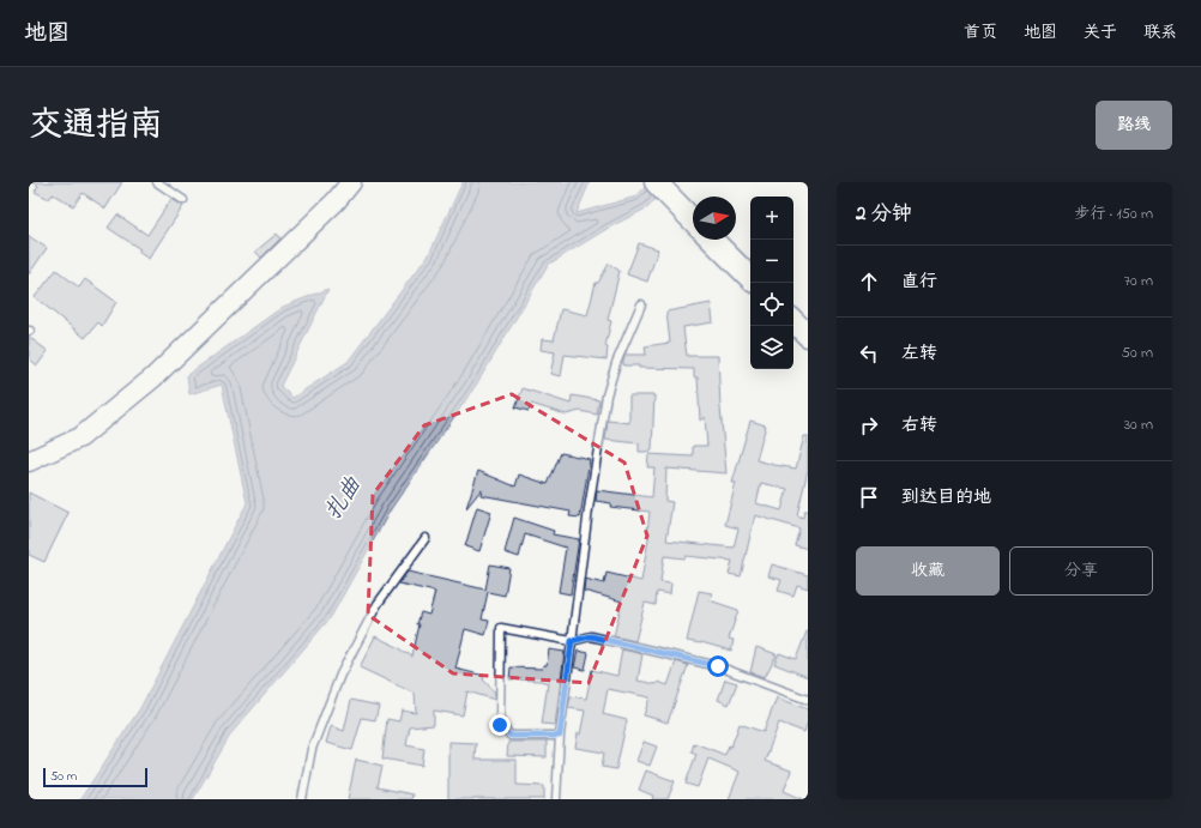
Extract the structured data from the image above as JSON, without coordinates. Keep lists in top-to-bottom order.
{
  "water": ["扎曲"],
  "scale_bar": "50 m",
  "north": "right",
  "page": {
    "header": "地图",
    "nav": [
      "首页",
      "地图",
      "关于",
      "联系"
    ],
    "title": "交通指南",
    "buttons": [
      "路线",
      ["收藏", "分享"]
    ],
    "heading": ["2 分钟", "步行 · 150 m"],
    "map_buttons": ["+", "−"],
    "list": [
      ["直行", "70 m"],
      ["左转", "50 m"],
      ["右转", "30 m"],
      "到达目的地"
    ],
    "scale": "50 m"
  }
}
